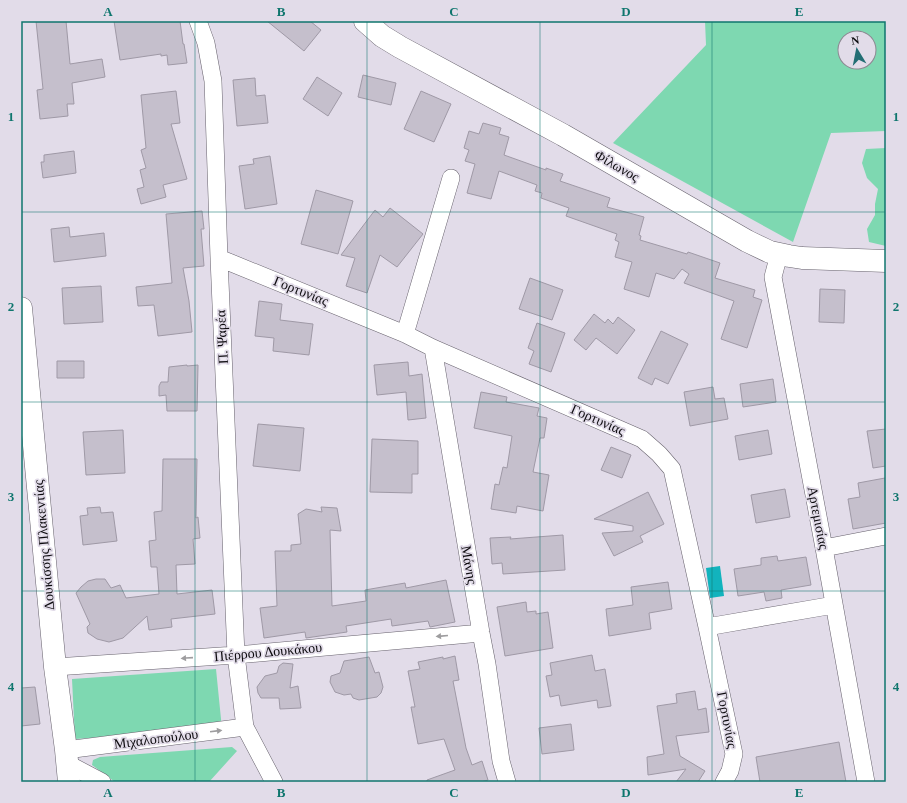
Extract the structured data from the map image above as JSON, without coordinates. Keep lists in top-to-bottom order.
{
  "streets": {
    "main road": ["Φίλωνος", "Δουκίσσης Πλακεντίας"],
    "street": [
      "Γορτυνίας",
      "Π. Ψαρέα",
      "Αρτεμισίας",
      "Μάνης",
      "Πιέρρου Δουκάκου",
      "Μιχαλοπούλου"
    ]
  },
  "crossings": [
    ["Φίλωνος", "Αρτεμισίας"],
    ["Γορτυνίας", "Π. Ψαρέα"],
    ["Γορτυνίας", "Μάνης"],
    ["Π. Ψαρέα", "Πιέρρου Δουκάκου"],
    ["Π. Ψαρέα", "Μιχαλοπούλου"],
    ["Δουκίσσης Πλακεντίας", "Πιέρρου Δουκάκου"],
    ["Δουκίσσης Πλακεντίας", "Μιχαλοπούλου"],
    ["Μάνης", "Πιέρρου Δουκάκου"]
  ],
  "one_way": ["Πιέρρου Δουκάκου", "Μιχαλοπούλου"],
  "north": "top",
  "grid": {
    "columns": [
      "A",
      "B",
      "C",
      "D",
      "E"
    ],
    "rows": [
      "1",
      "2",
      "3",
      "4"
    ]
  }
}
